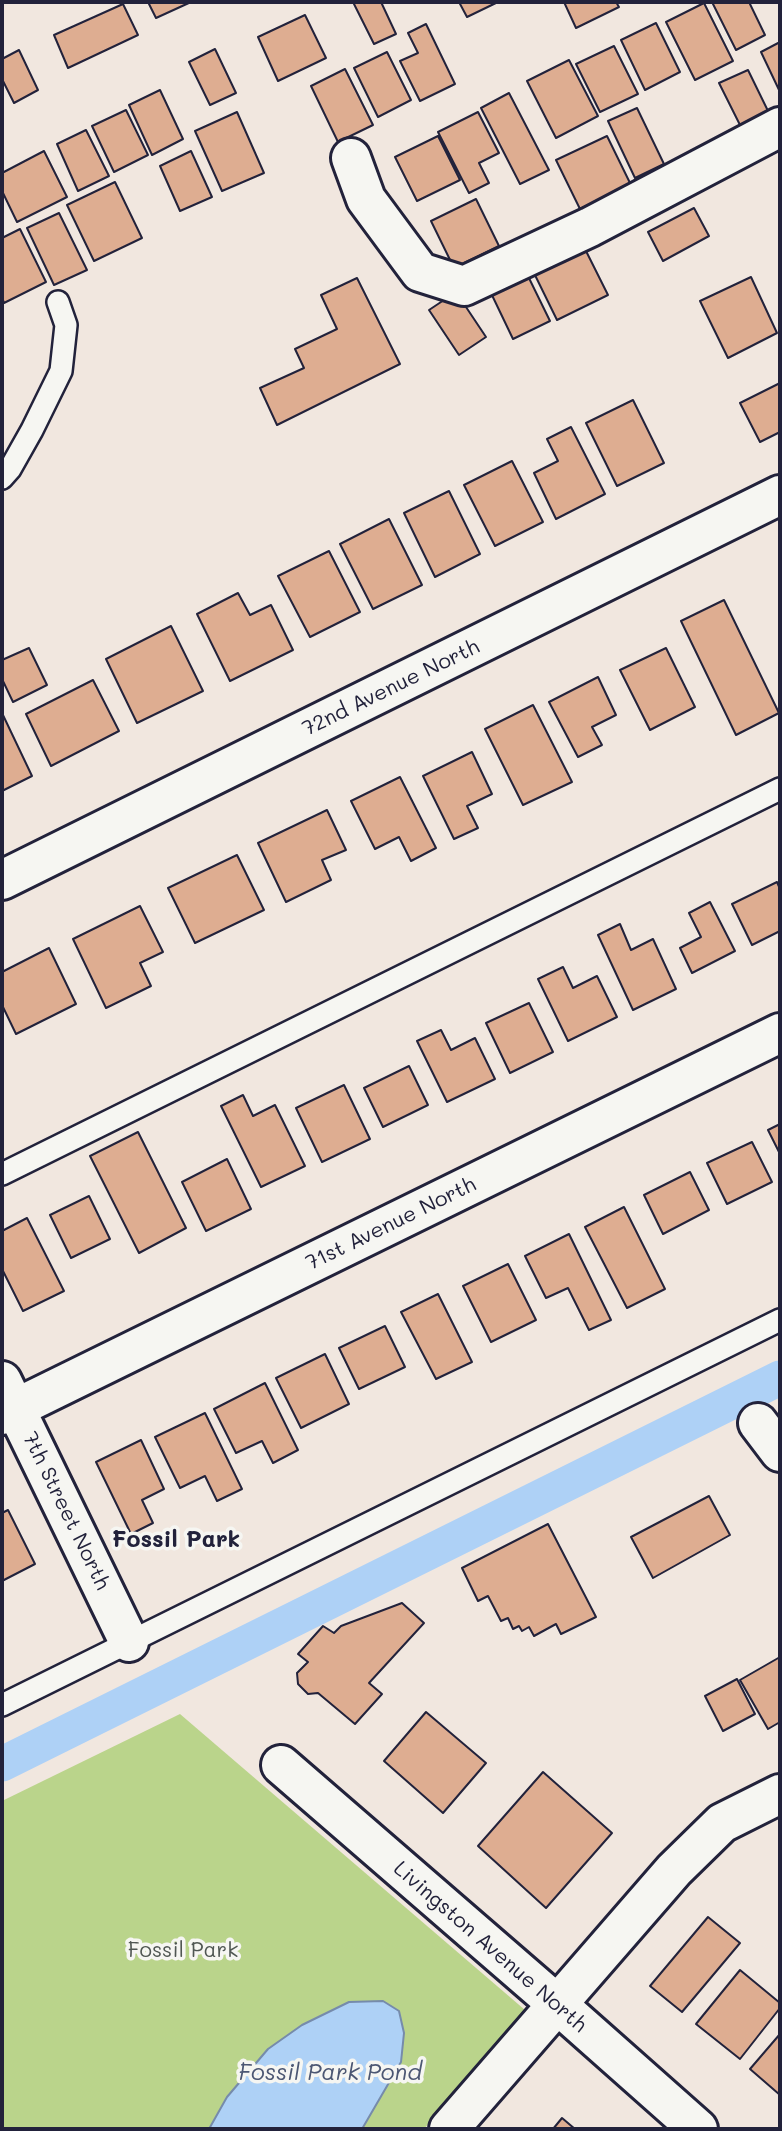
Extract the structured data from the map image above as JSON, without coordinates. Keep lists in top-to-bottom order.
{
  "streets": {
    "street": [
      "72nd Avenue North",
      "71st Avenue North",
      "7th Street North",
      "Livingston Avenue North"
    ]
  },
  "crossings": [
    ["71st Avenue North", "7th Street North"]
  ],
  "districts": ["Fossil Park"],
  "water": ["Fossil Park Pond"],
  "parks": ["Fossil Park"]
}
